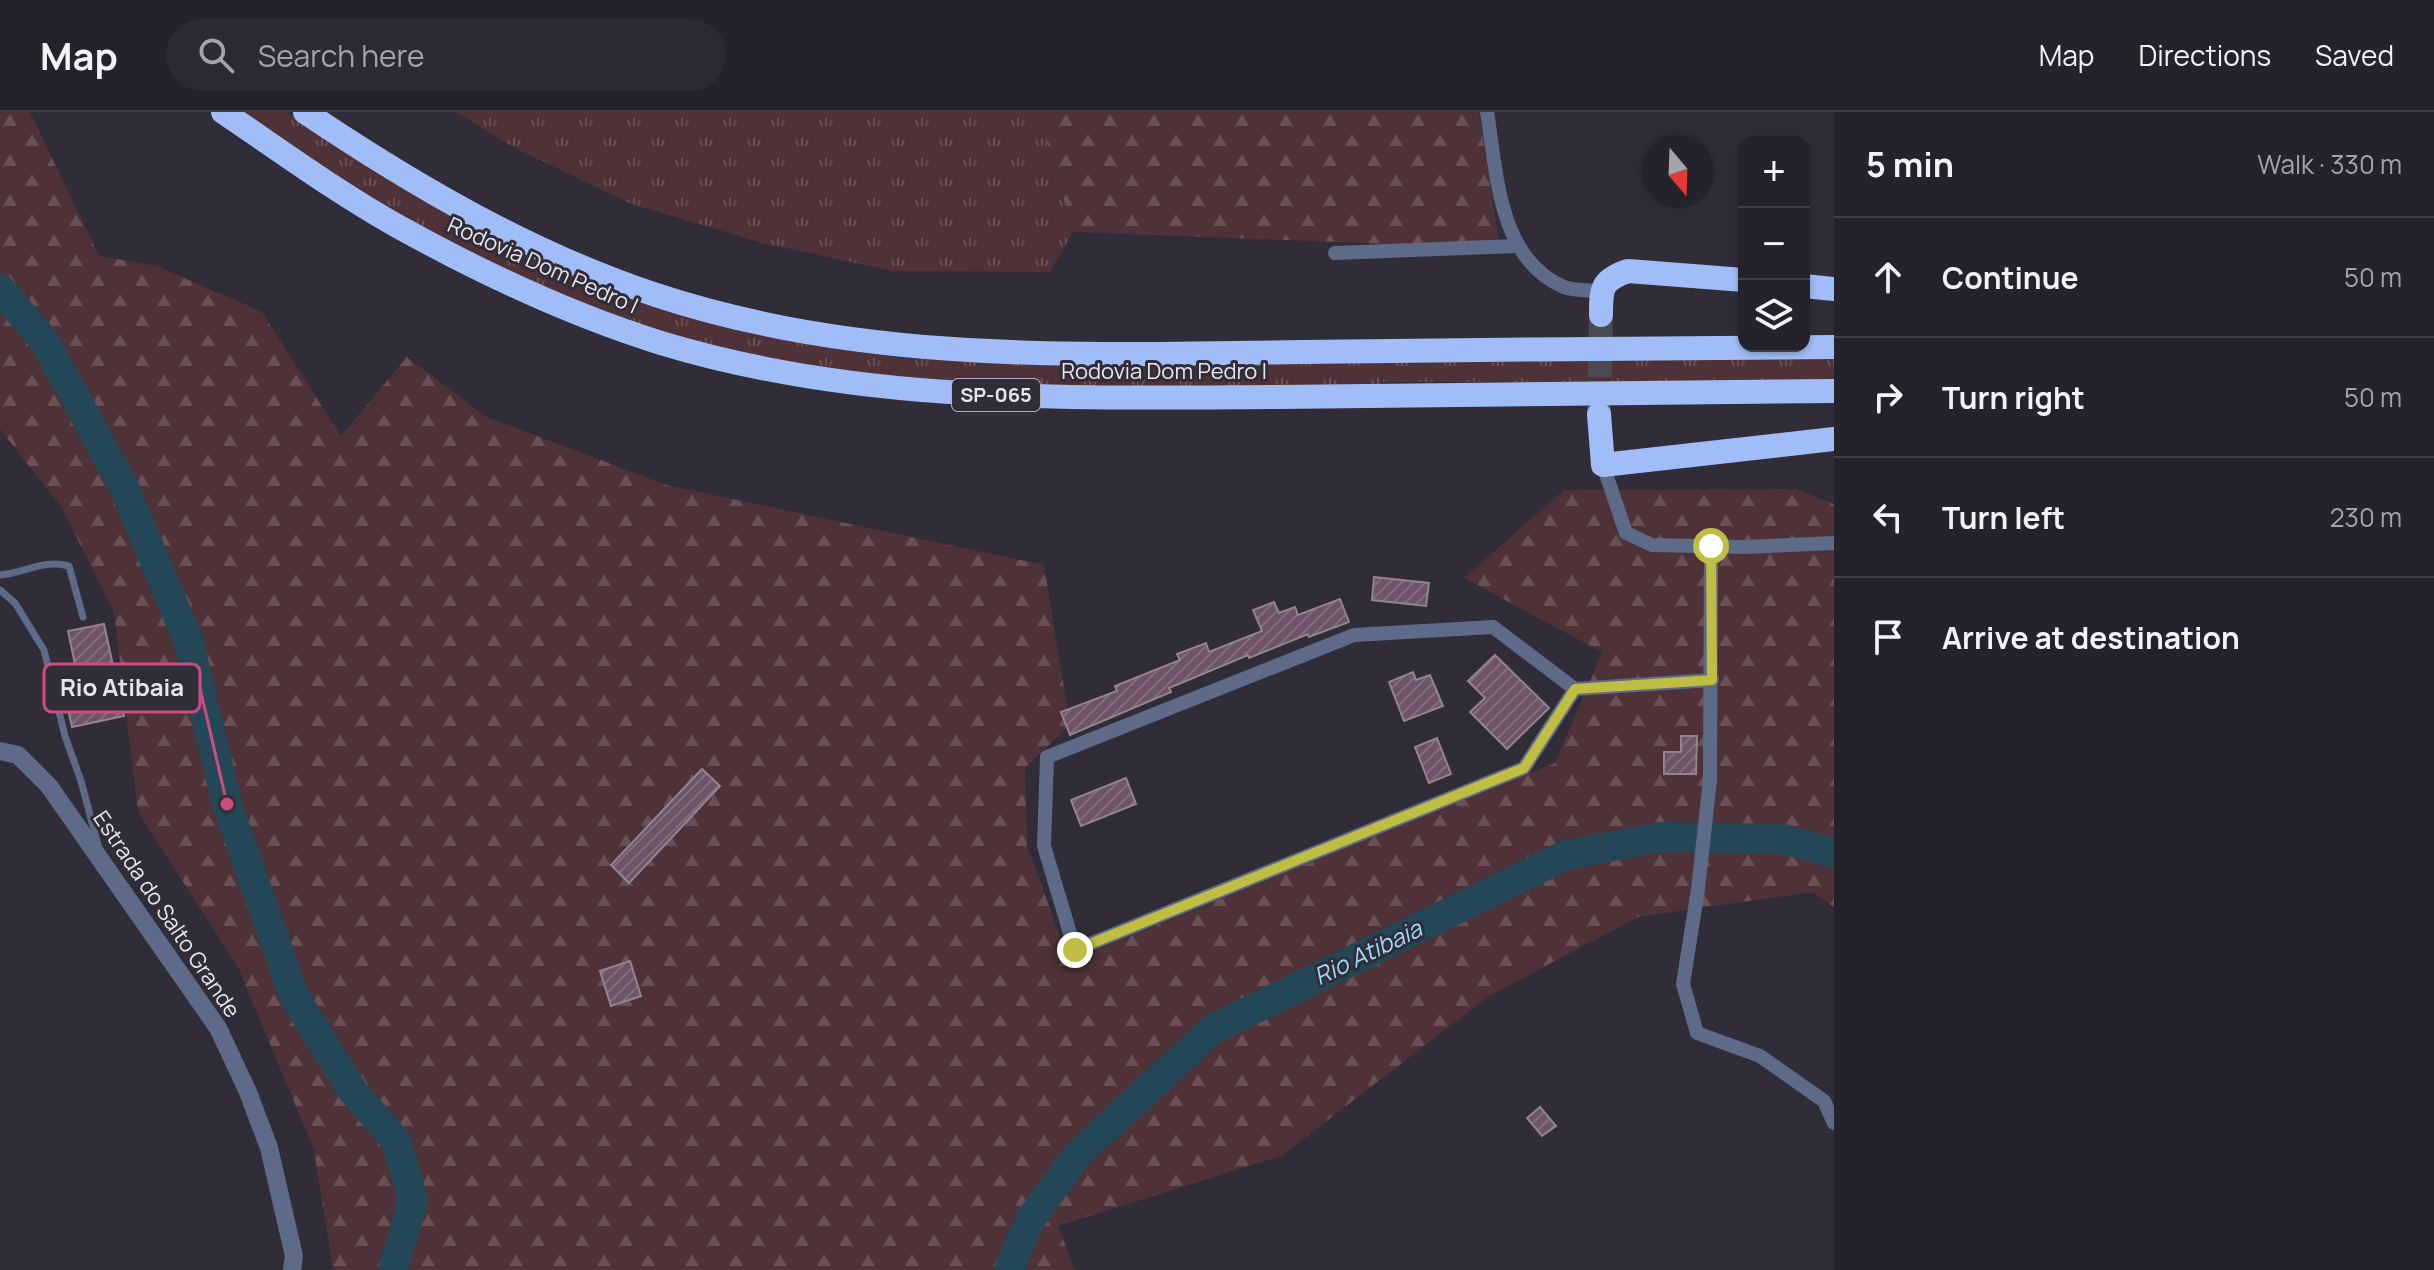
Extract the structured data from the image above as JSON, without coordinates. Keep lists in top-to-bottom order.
{
  "streets": {
    "highway": ["Rodovia Dom Pedro I", "SP-065"],
    "street": ["Estrada do Salto Grande"]
  },
  "water": ["Rio Atibaia"],
  "places": ["Rio Atibaia"],
  "north": "bottom",
  "page": {
    "header": "Map",
    "search": "Search here",
    "nav": ["Map", "Directions", "Saved"],
    "heading": ["5 min", "Walk · 330 m"],
    "map_buttons": ["+", "−"],
    "list": [
      ["Continue", "50 m"],
      ["Turn right", "50 m"],
      ["Turn left", "230 m"],
      "Arrive at destination"
    ]
  }
}
